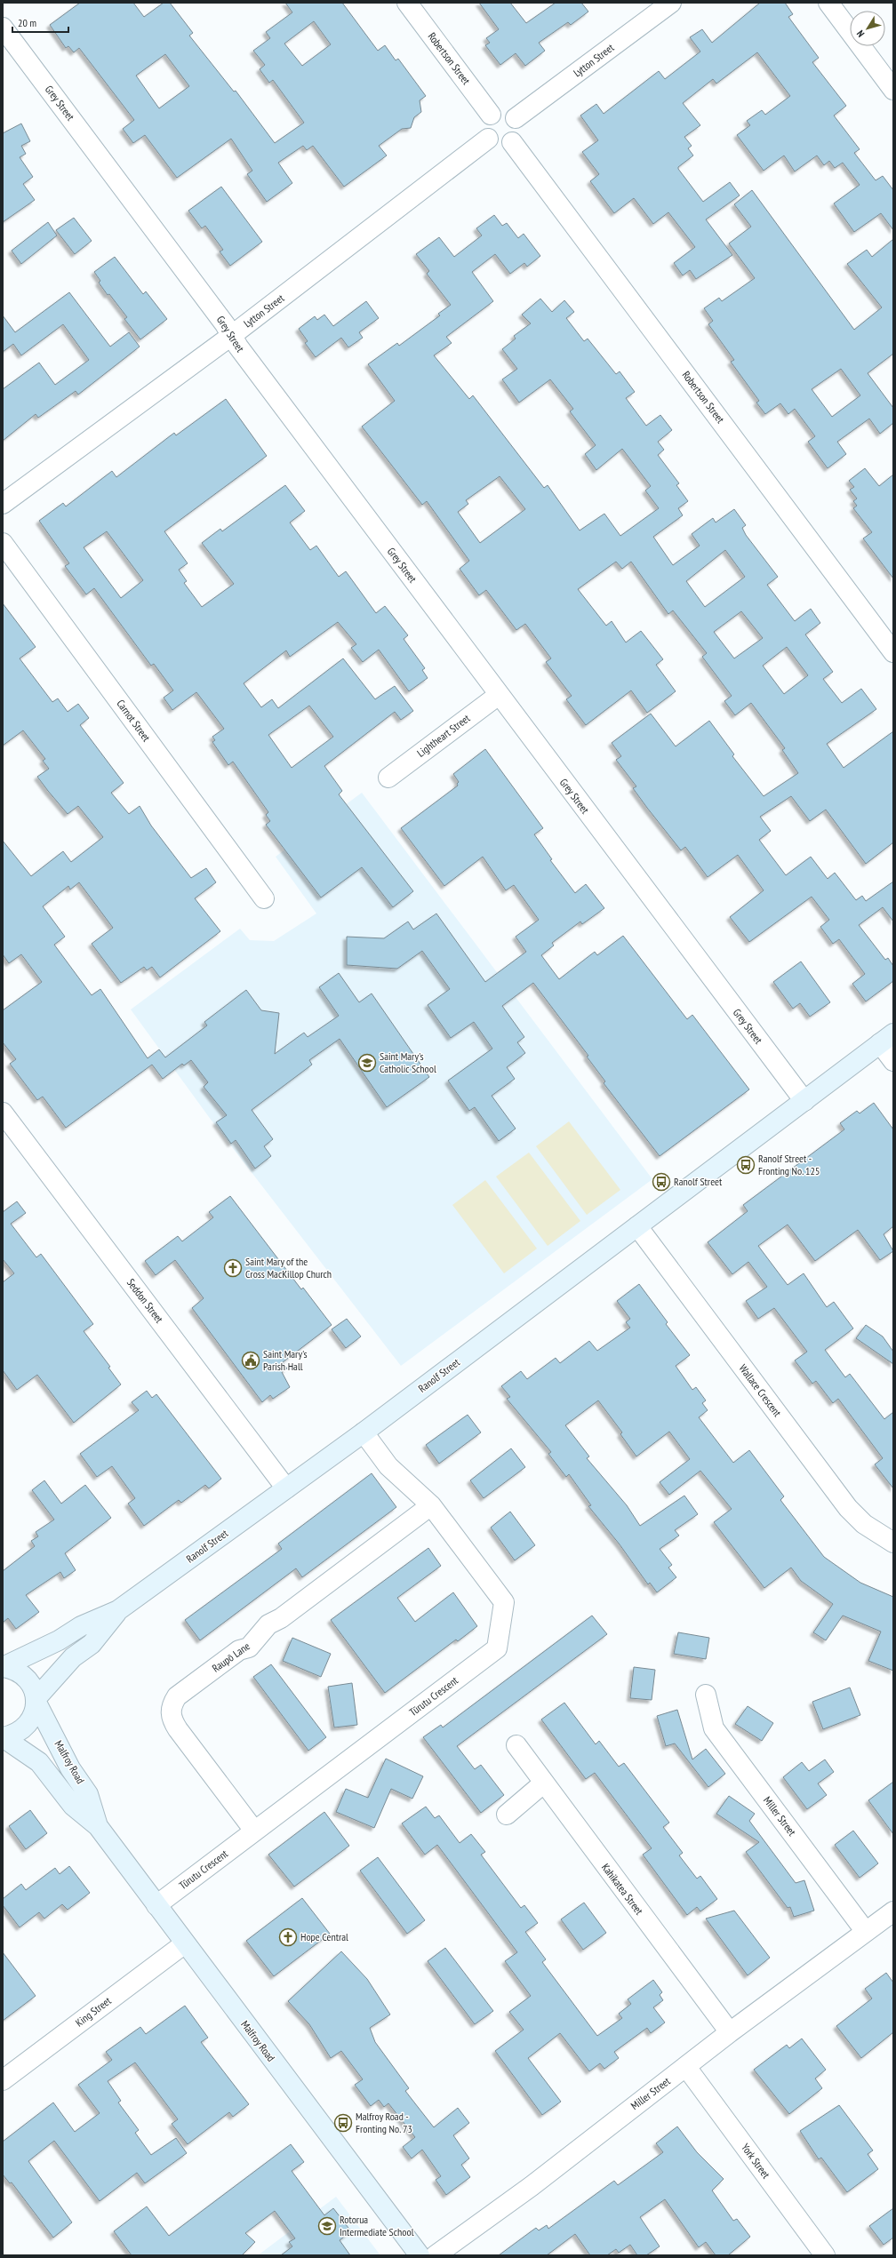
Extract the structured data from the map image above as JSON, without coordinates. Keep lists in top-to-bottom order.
{
  "streets": {
    "street": [
      "Robertson Street",
      "Lytton Street",
      "Grey Street",
      "Carnot Street",
      "Lightheart Street",
      "Seddon Street",
      "Ranolf Street",
      "Wallace Crescent",
      "Raupō Lane",
      "Tūrutu Crescent",
      "Malfroy Road",
      "Miller Street",
      "Kahikatea Street",
      "King Street",
      "York Street"
    ]
  },
  "crossings": [
    ["Robertson Street", "Lytton Street"],
    ["Lytton Street", "Grey Street"],
    ["Grey Street", "Lightheart Street"],
    ["Grey Street", "Ranolf Street"],
    ["Seddon Street", "Ranolf Street"],
    ["Ranolf Street", "Wallace Crescent"],
    ["Ranolf Street", "Tūrutu Crescent"],
    ["Ranolf Street", "Malfroy Road"],
    ["Raupō Lane", "Tūrutu Crescent"],
    ["Tūrutu Crescent", "Malfroy Road"],
    ["Malfroy Road", "King Street"],
    ["Miller Street", "Kahikatea Street"],
    ["Miller Street", "York Street"]
  ],
  "places": {
    "school or university": ["Saint Mary's Catholic School", "Rotorua Intermediate School"],
    "bus stop": ["Ranolf Street - Fronting No. 125", "Ranolf Street", "Malfroy Road - Fronting No. 73"],
    "church": ["Saint Mary of the Cross MacKillop Church", "Hope Central"],
    "public building": ["Saint Mary's Parish Hall"]
  },
  "scale_bar": "20 m",
  "north": "bottom left"
}
